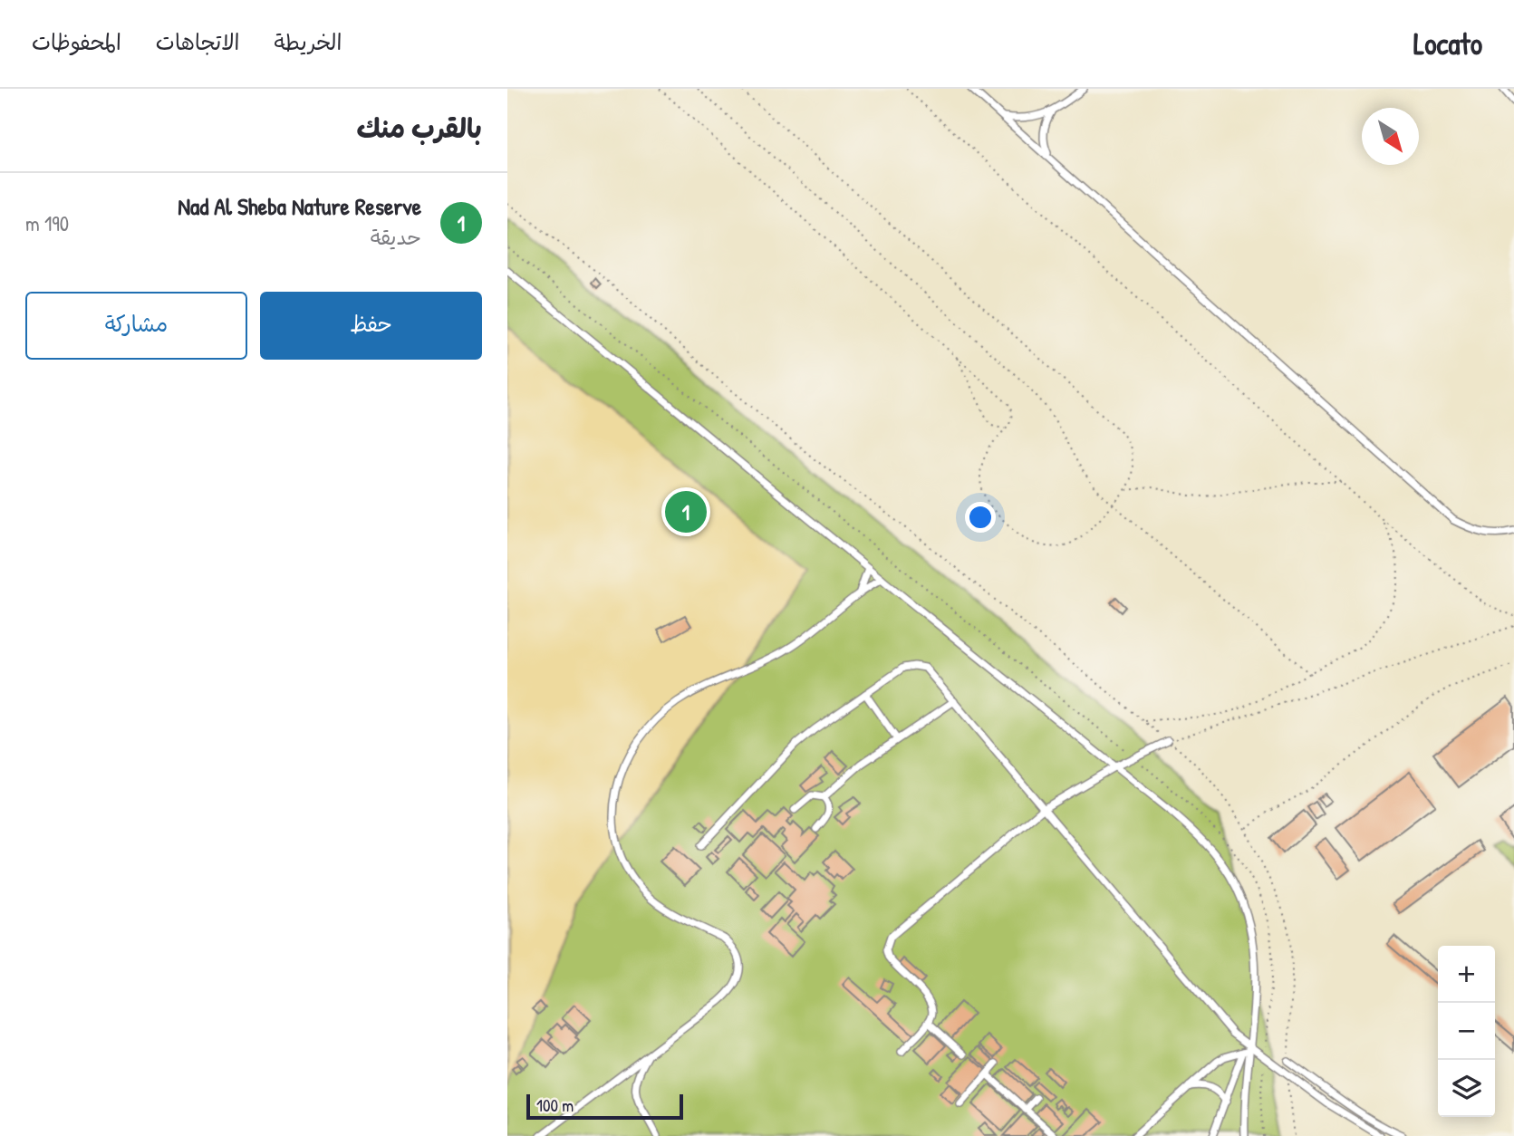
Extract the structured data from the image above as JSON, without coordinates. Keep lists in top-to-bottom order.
{
  "scale_bar": "100 m",
  "north": "bottom right",
  "page": {
    "header": "Locato",
    "nav": ["الخريطة", "الاتجاهات", "المحفوظات"],
    "heading": "بالقرب منك",
    "list": [
      {
        "mark": "1",
        "name": "Nad Al Sheba Nature Reserve",
        "note": "حديقة",
        "value": "190 m"
      }
    ],
    "buttons": ["حفظ", "مشاركة"],
    "pins": "1",
    "map_buttons": ["+", "−"],
    "scale": "100 m"
  }
}
